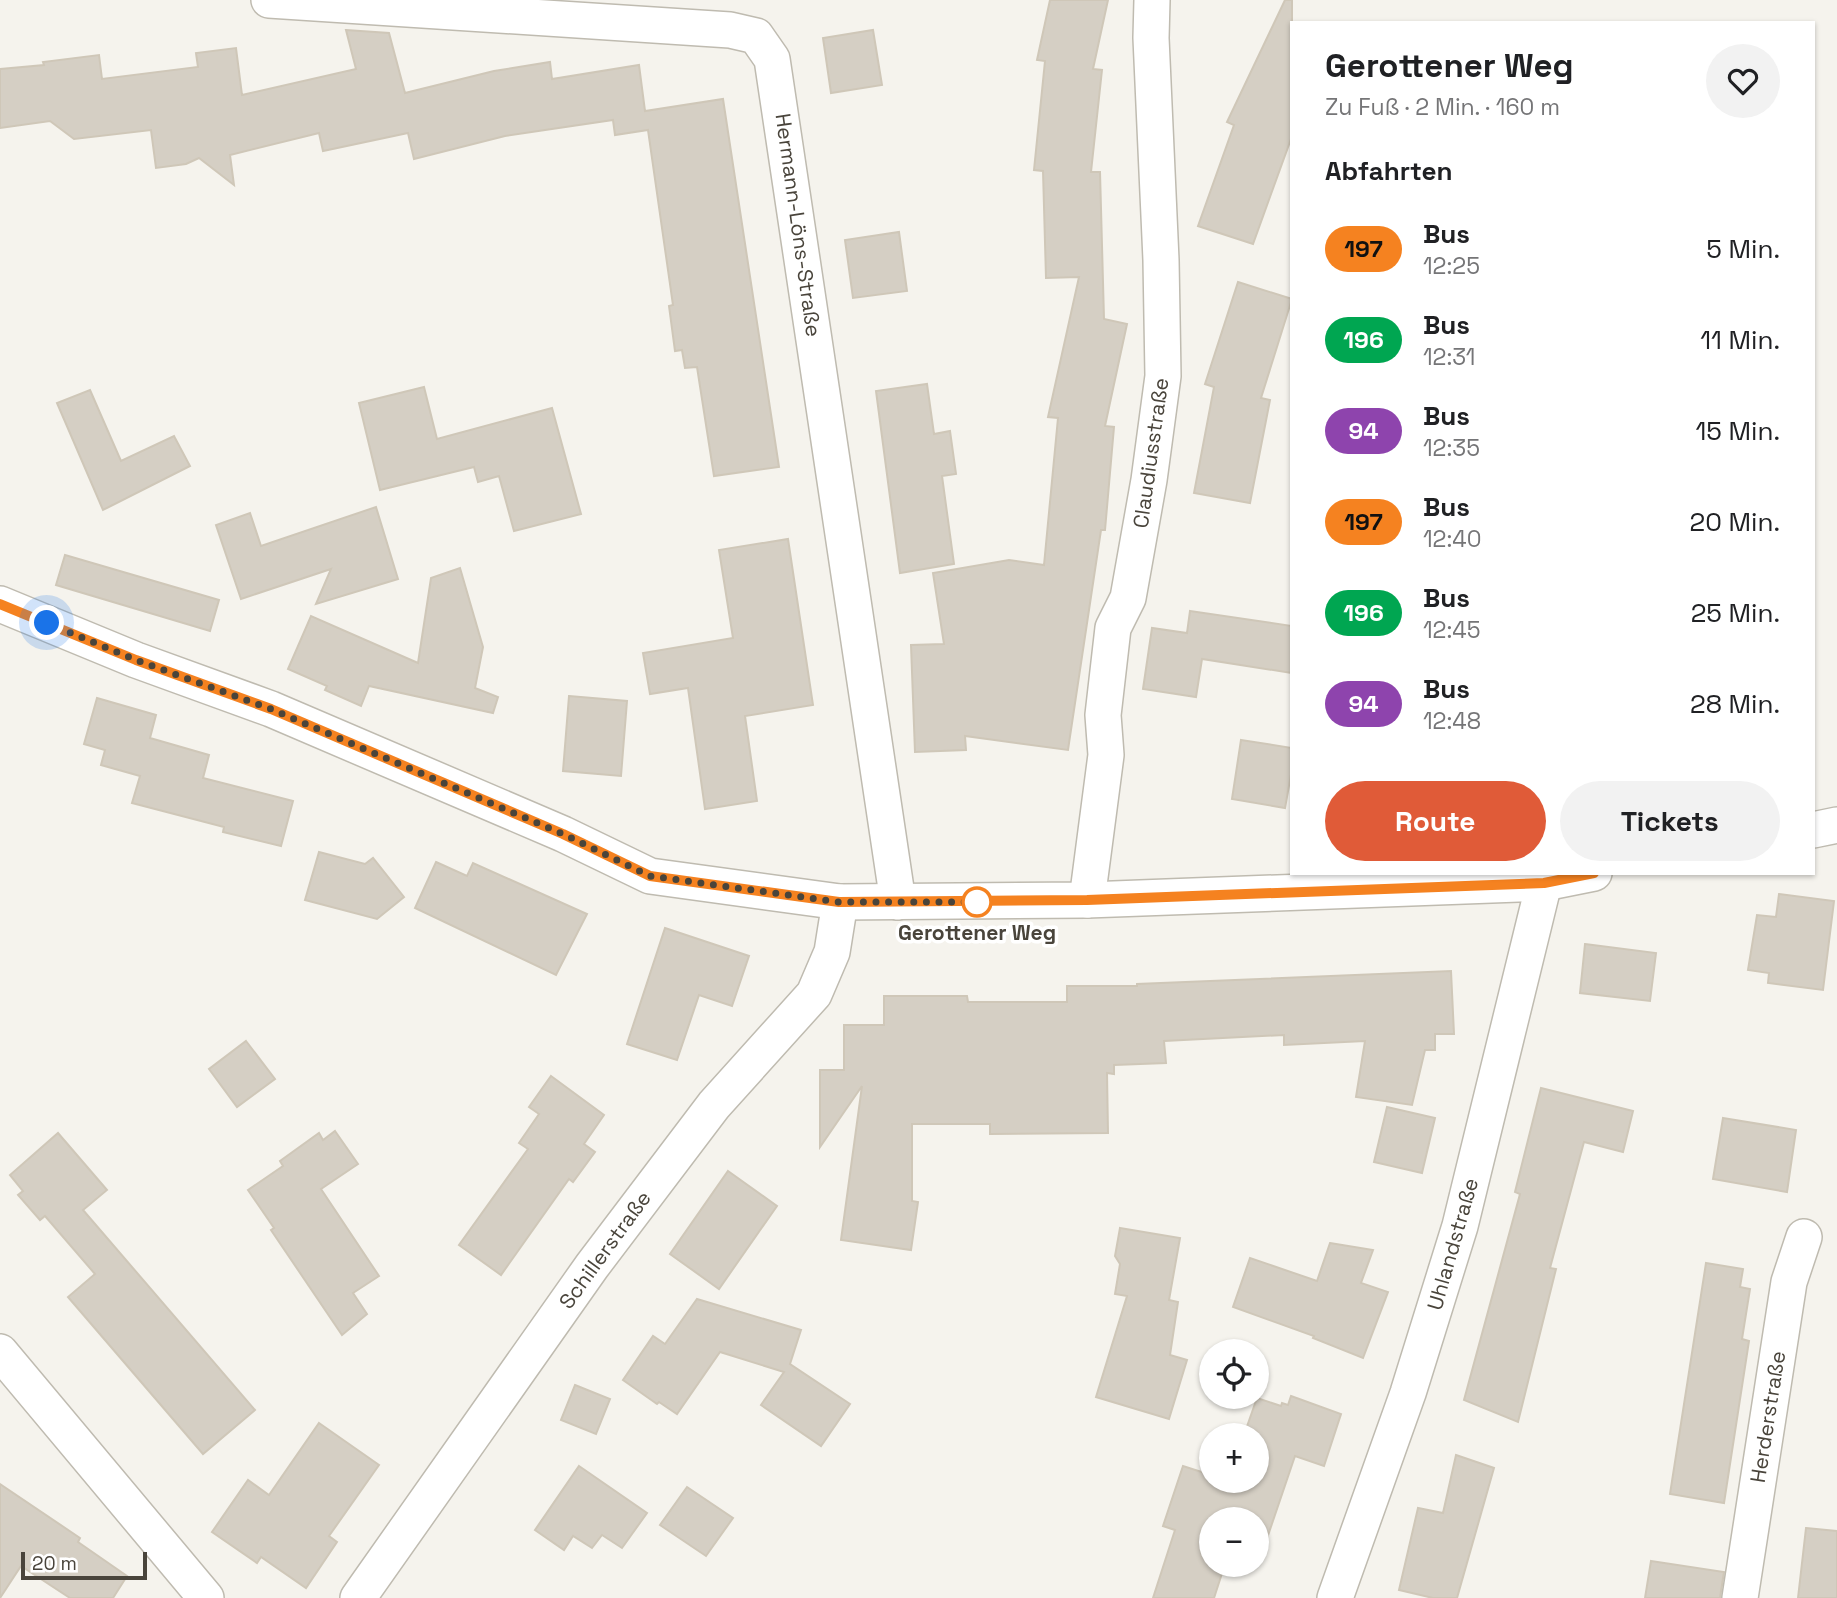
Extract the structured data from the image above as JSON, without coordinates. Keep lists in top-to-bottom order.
{
  "streets": {
    "street": [
      "Hermann-Löns-Straße",
      "Claudiusstraße",
      "Uhlandstraße",
      "Schillerstraße",
      "Herderstraße"
    ]
  },
  "places": ["Gerottener Weg"],
  "lines": ["bus line 197"],
  "scale_bar": "20 m",
  "page": {
    "heading": [
      ["Gerottener Weg", "Zu Fuß · 2 Min. · 160 m"],
      "Abfahrten"
    ],
    "list": [
      {
        "mark": "197",
        "name": "Bus",
        "note": "12:25",
        "value": "5 Min."
      },
      {
        "mark": "196",
        "name": "Bus",
        "note": "12:31",
        "value": "11 Min."
      },
      {
        "mark": "94",
        "name": "Bus",
        "note": "12:35",
        "value": "15 Min."
      },
      {
        "mark": "197",
        "name": "Bus",
        "note": "12:40",
        "value": "20 Min."
      },
      {
        "mark": "196",
        "name": "Bus",
        "note": "12:45",
        "value": "25 Min."
      },
      {
        "mark": "94",
        "name": "Bus",
        "note": "12:48",
        "value": "28 Min."
      }
    ],
    "buttons": ["Route", "Tickets"],
    "map_buttons": ["+", "−"],
    "scale": "20 m"
  }
}
